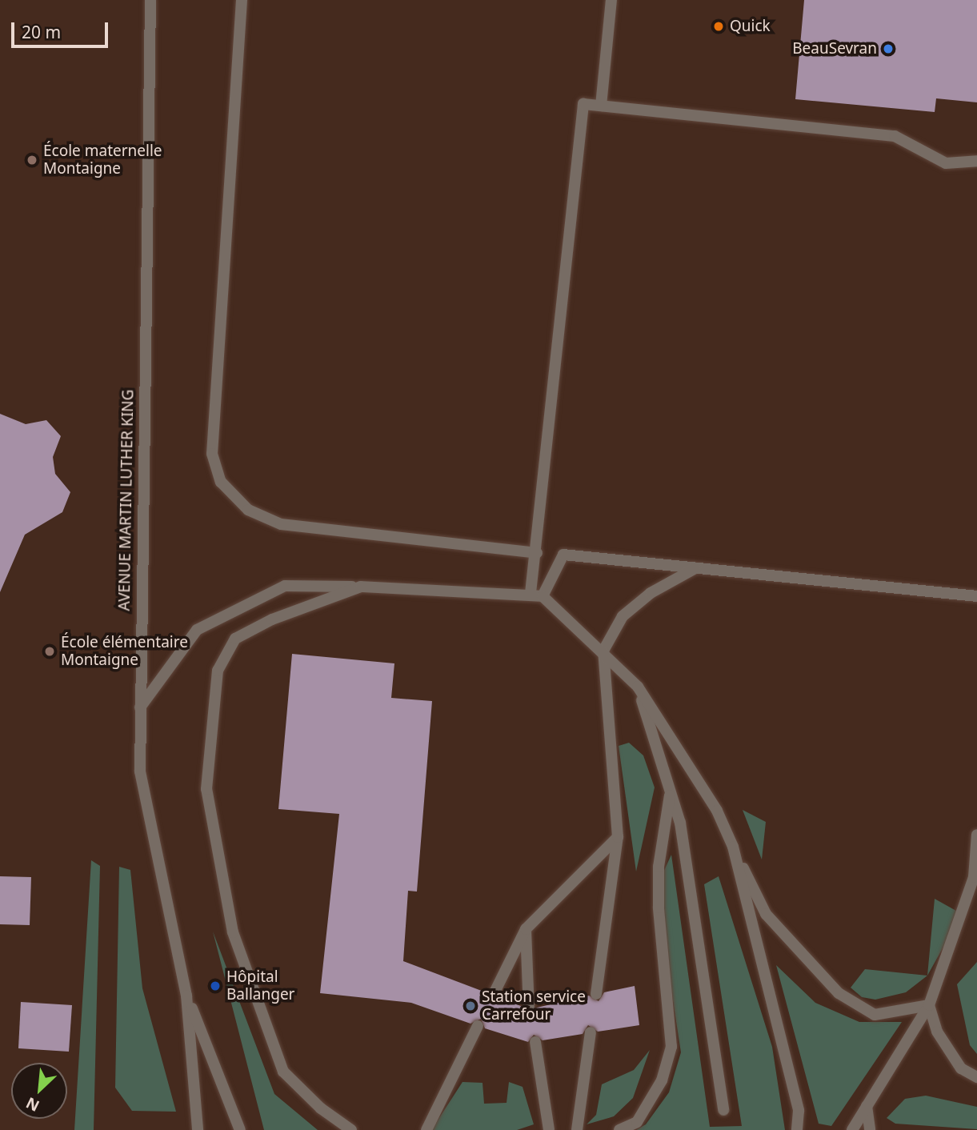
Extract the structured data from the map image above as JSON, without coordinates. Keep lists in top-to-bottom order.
{
  "streets": {
    "street": ["AVENUE MARTIN LUTHER KING"]
  },
  "places": [
    "Quick",
    "BeauSevran",
    "École maternelle Montaigne",
    "École élémentaire Montaigne",
    "Hôpital Ballanger",
    "Station service Carrefour"
  ],
  "scale_bar": "20 m",
  "north": "bottom left"
}
